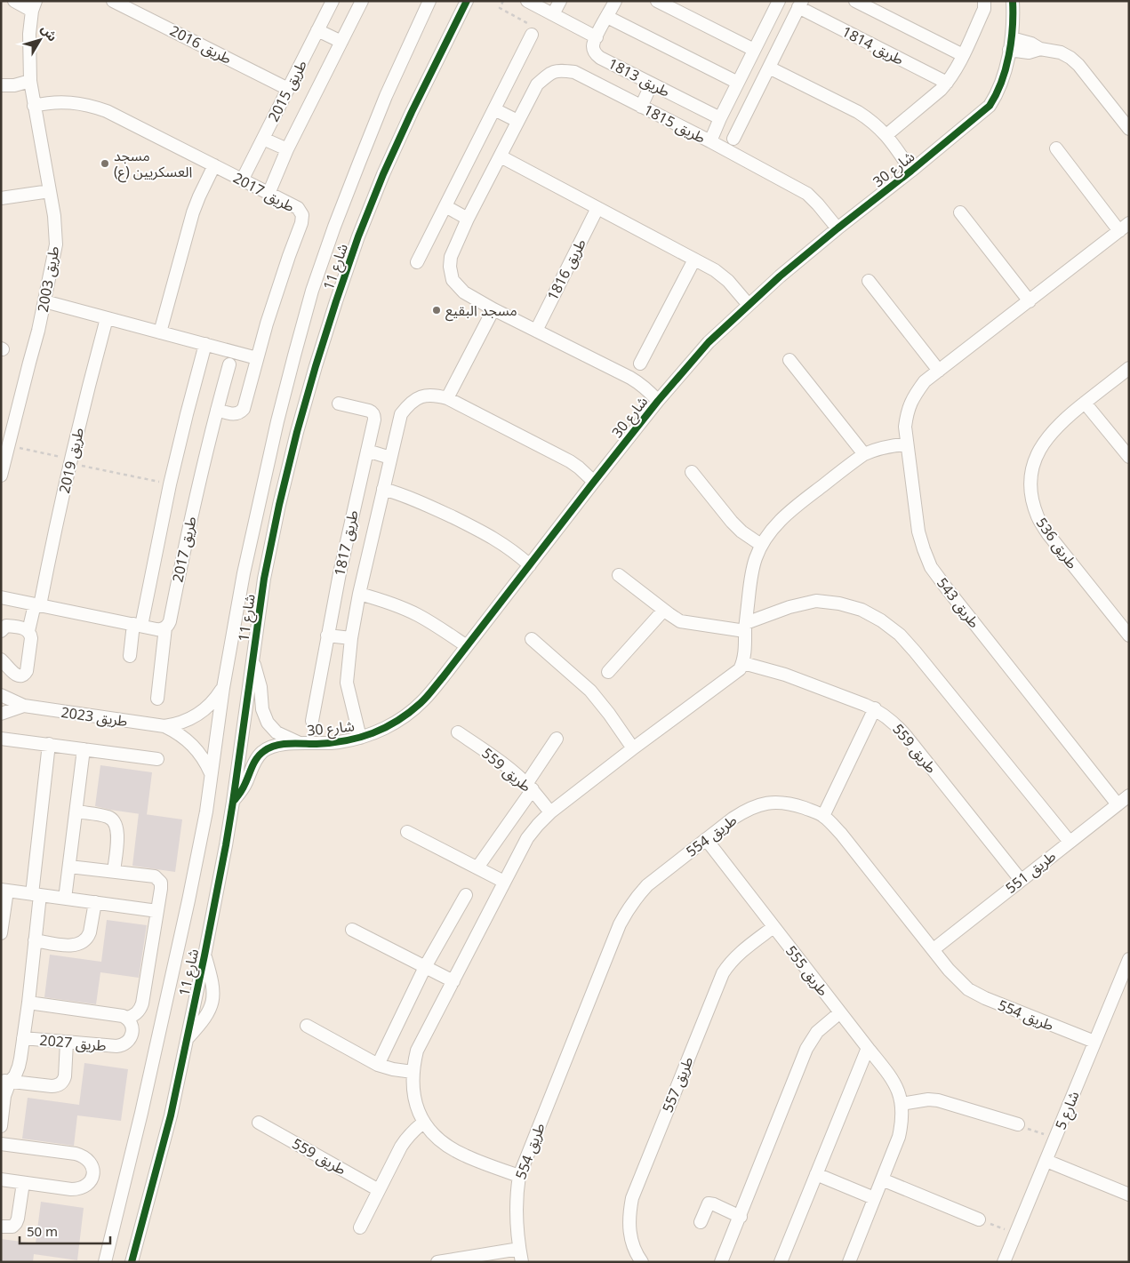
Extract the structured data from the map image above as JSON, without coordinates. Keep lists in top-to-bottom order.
{
  "streets": {
    "street": [
      "طريق 2016",
      "طريق 1814",
      "طريق 1813",
      "طريق 2015",
      "طريق 1815",
      "شارع 30",
      "طريق 2017",
      "شارع 11",
      "طريق 1816",
      "طريق 2003",
      "طريق 2019",
      "طريق 1817",
      "طريق 536",
      "طريق 543",
      "طريق 2023",
      "طريق 559",
      "طريق 554",
      "طريق 551",
      "طريق 555",
      "طريق 2027",
      "طريق 557",
      "شارع 5"
    ]
  },
  "crossings": [
    ["طريق 2016", "طريق 2015"],
    ["طريق 2015", "طريق 2017"],
    ["طريق 1815", "شارع 30"],
    ["طريق 1815", "طريق 1816"],
    ["شارع 30", "شارع 11"],
    ["شارع 30", "طريق 1817"],
    ["طريق 2017", "طريق 2003"],
    ["شارع 11", "طريق 2023"],
    ["طريق 543", "طريق 551"],
    ["طريق 559", "طريق 551"],
    ["طريق 554", "طريق 551"],
    ["طريق 554", "طريق 555"],
    ["طريق 554", "شارع 5"],
    ["طريق 555", "طريق 557"]
  ],
  "places": ["مسجد العسكريين (ع)", "مسجد البقيع"],
  "scale_bar": "50 m",
  "north": "top right"
}
